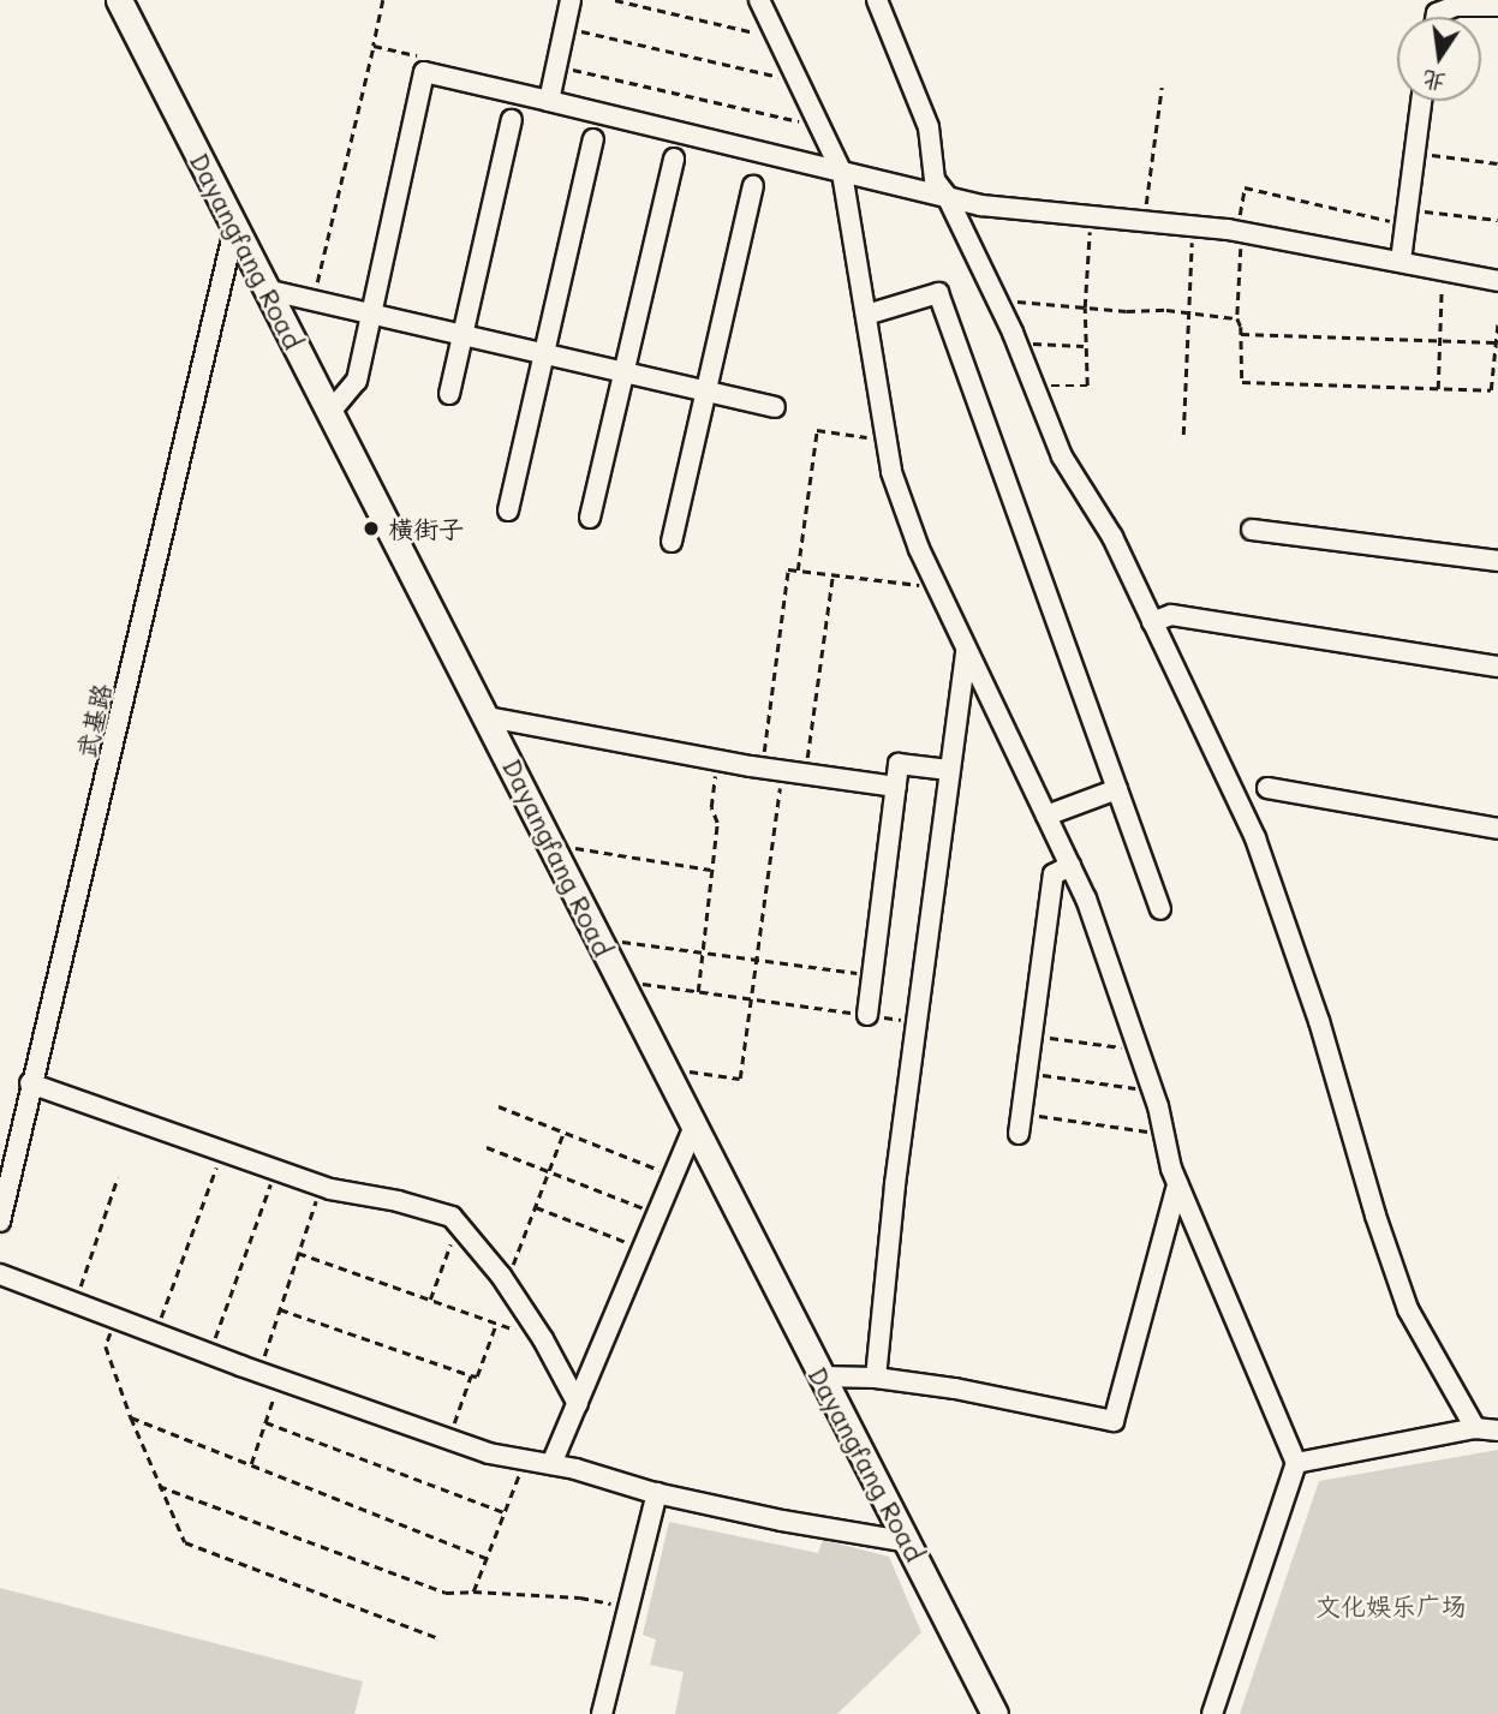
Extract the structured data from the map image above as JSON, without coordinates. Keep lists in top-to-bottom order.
{
  "streets": {
    "main road": ["Dayangfang Road"],
    "street": ["武基路"]
  },
  "crossings": [
    ["Dayangfang Road", "武基路"]
  ],
  "parks": ["文化娱乐广场"],
  "places": ["横街子"],
  "north": "bottom"
}
